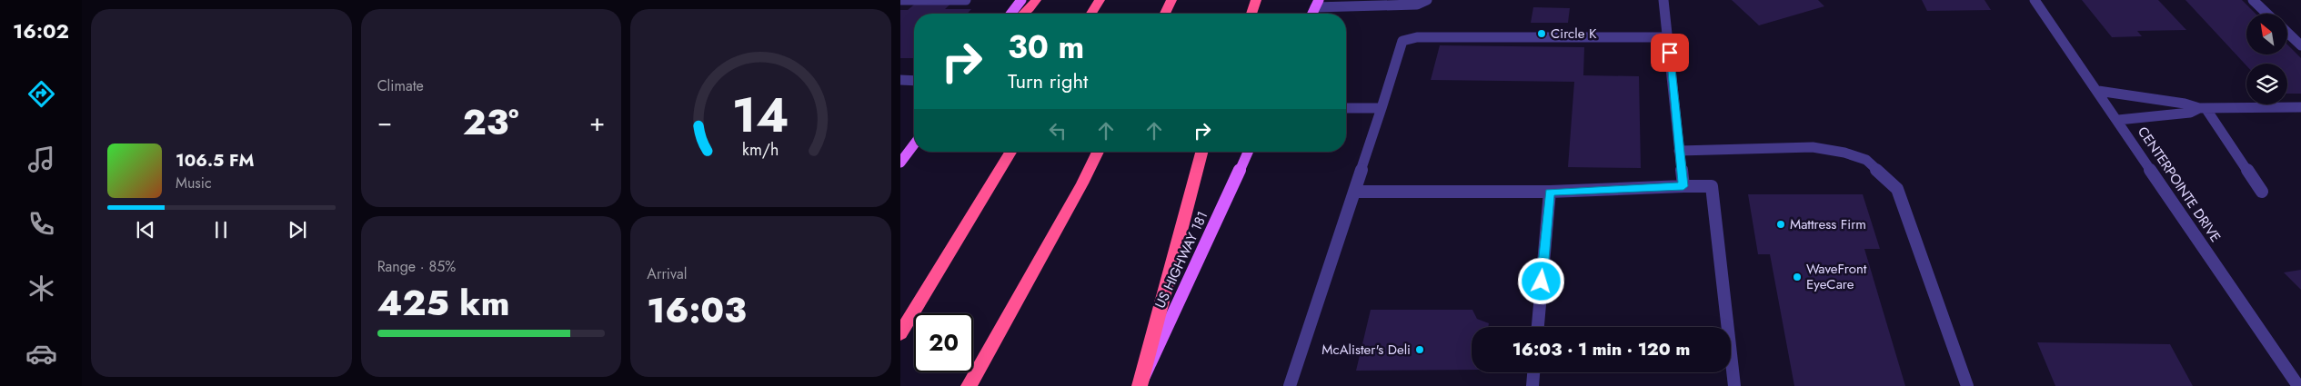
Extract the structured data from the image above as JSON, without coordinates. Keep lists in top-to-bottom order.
{
  "streets": {
    "main road": ["US HIGHWAY 181"],
    "street": ["CENTERPOINTE DRIVE"]
  },
  "places": [
    "Circle K",
    "Mattress Firm",
    "WaveFront EyeCare",
    "McAlister's Deli"
  ],
  "north": "top left",
  "page": {
    "tabs": "16:02",
    "tile": [
      "Climate",
      ["Range · 85%", "425 km"],
      ["Arrival", "16:03"]
    ],
    "turn": ["30 m", "Turn right"],
    "heat": ["−", "23°", "+"],
    "song": ["106.5 FM", "Music"],
    "limit": "20",
    "trip": "16:03 · 1 min · 120 m",
    "gauge": ["14", "km/h"]
  }
}
